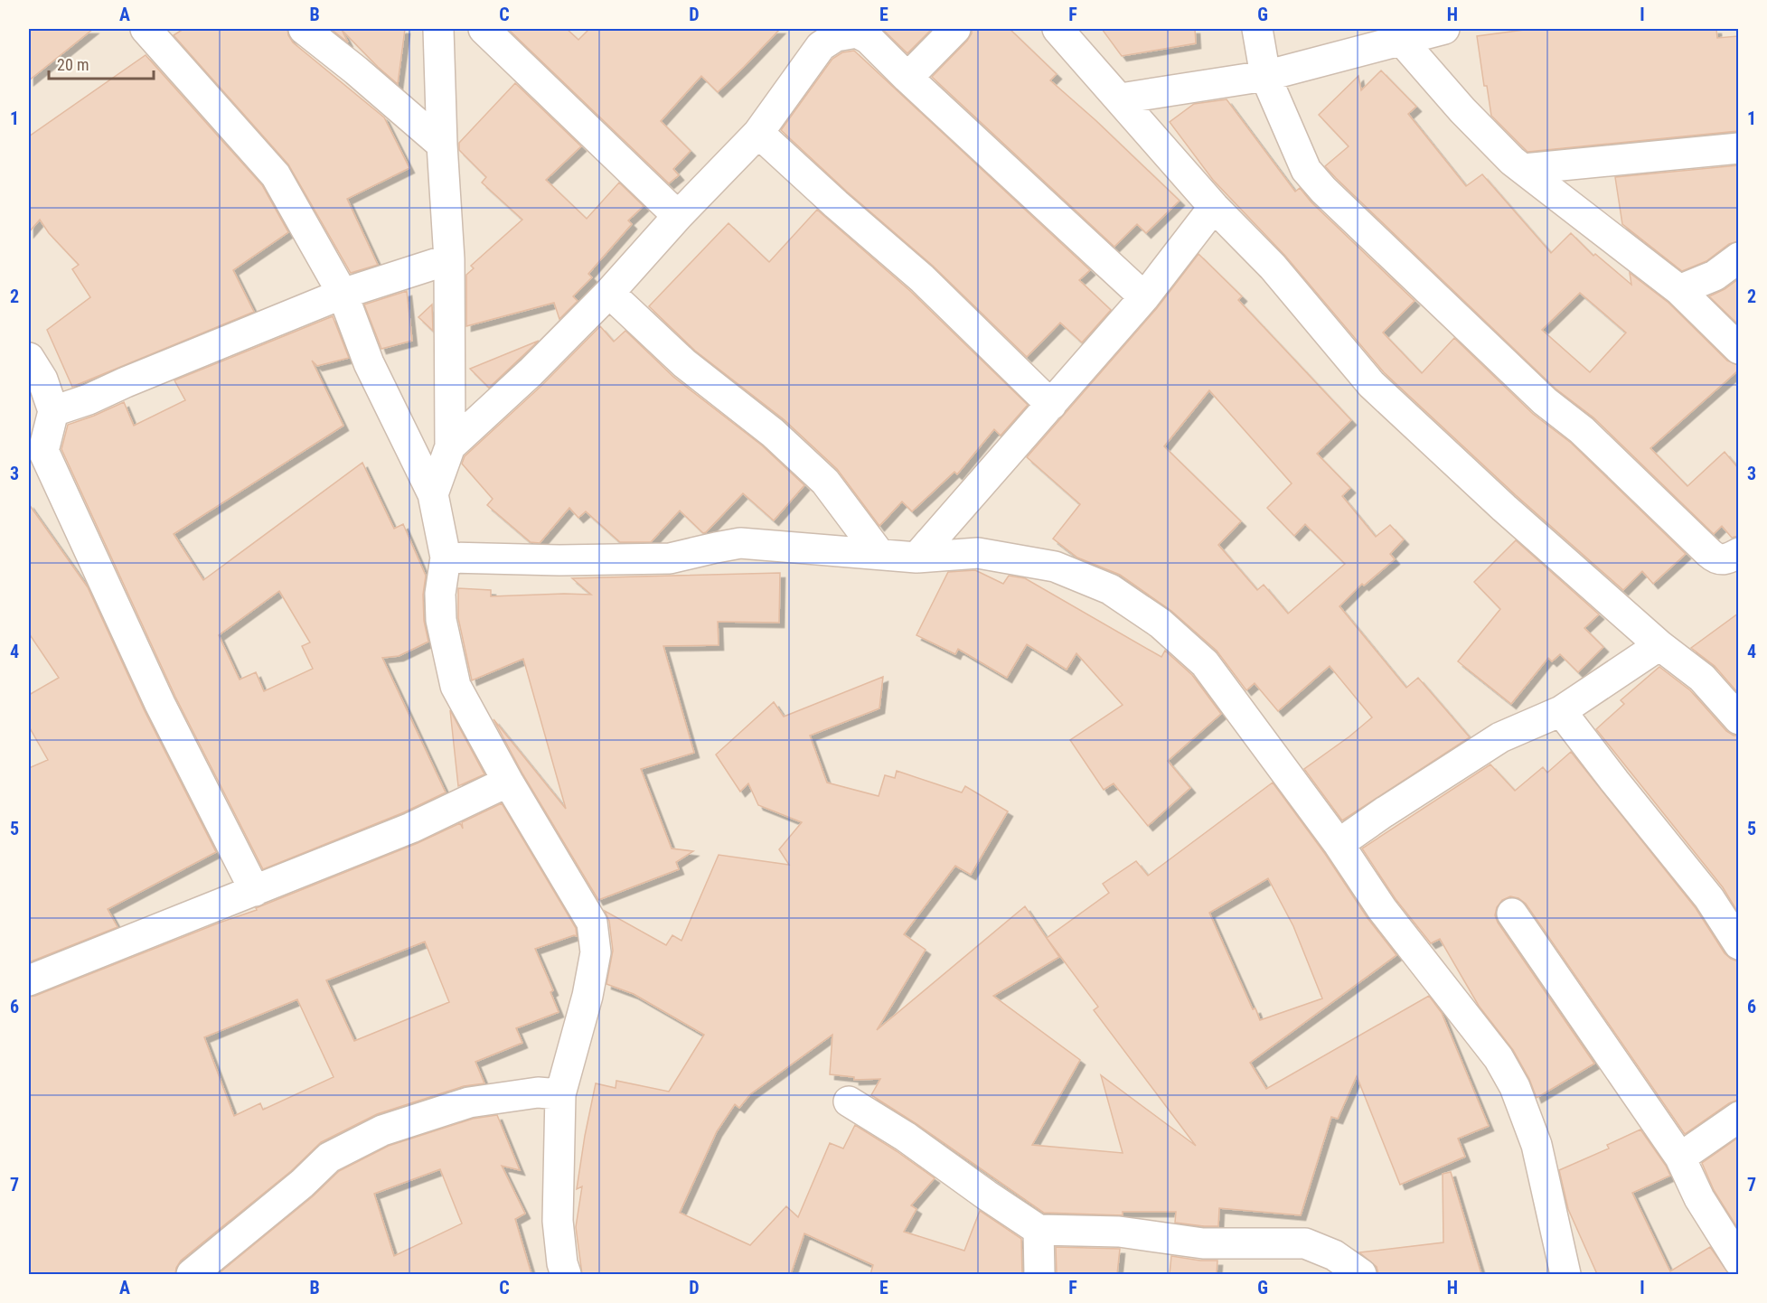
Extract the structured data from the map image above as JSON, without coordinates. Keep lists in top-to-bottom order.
{
  "scale_bar": "20 m",
  "grid": {
    "columns": [
      "A",
      "B",
      "C",
      "D",
      "E",
      "F",
      "G",
      "H",
      "I"
    ],
    "rows": [
      "1",
      "2",
      "3",
      "4",
      "5",
      "6",
      "7"
    ]
  }
}
